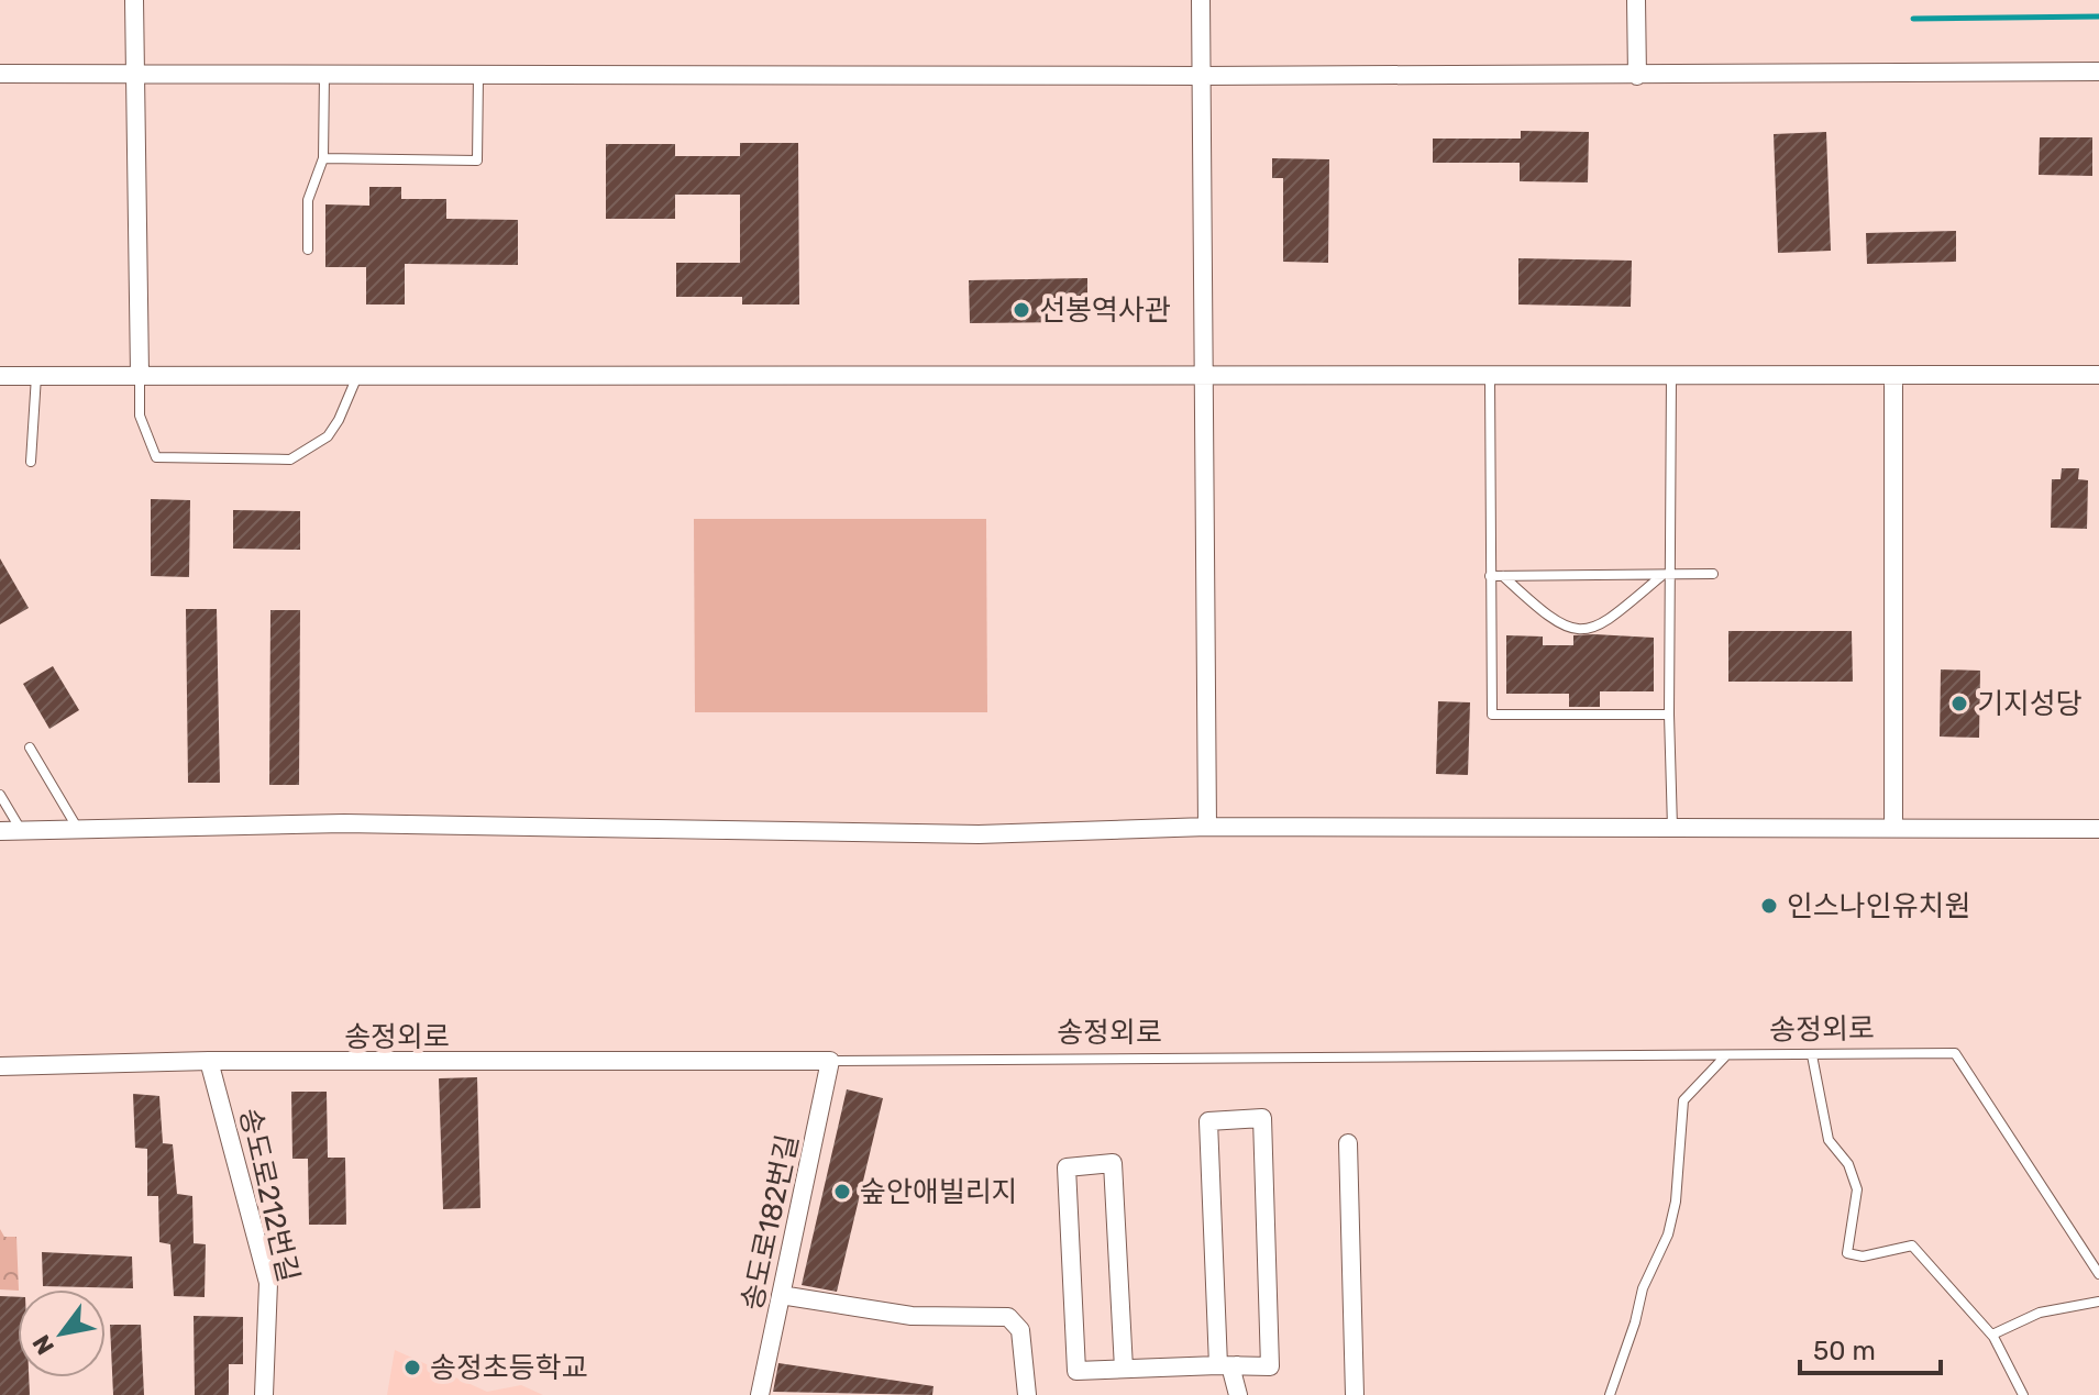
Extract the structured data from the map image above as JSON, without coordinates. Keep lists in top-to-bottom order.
{
  "streets": {
    "street": ["송정외로", "송도로212번길", "송도로182번길"]
  },
  "crossings": [
    ["송정외로", "송도로212번길"],
    ["송정외로", "송도로182번길"]
  ],
  "places": [
    "선봉역사관",
    "기지성당",
    "인스나인유치원",
    "숲안애빌리지",
    "송정초등학교"
  ],
  "scale_bar": "50 m",
  "north": "bottom left"
}
